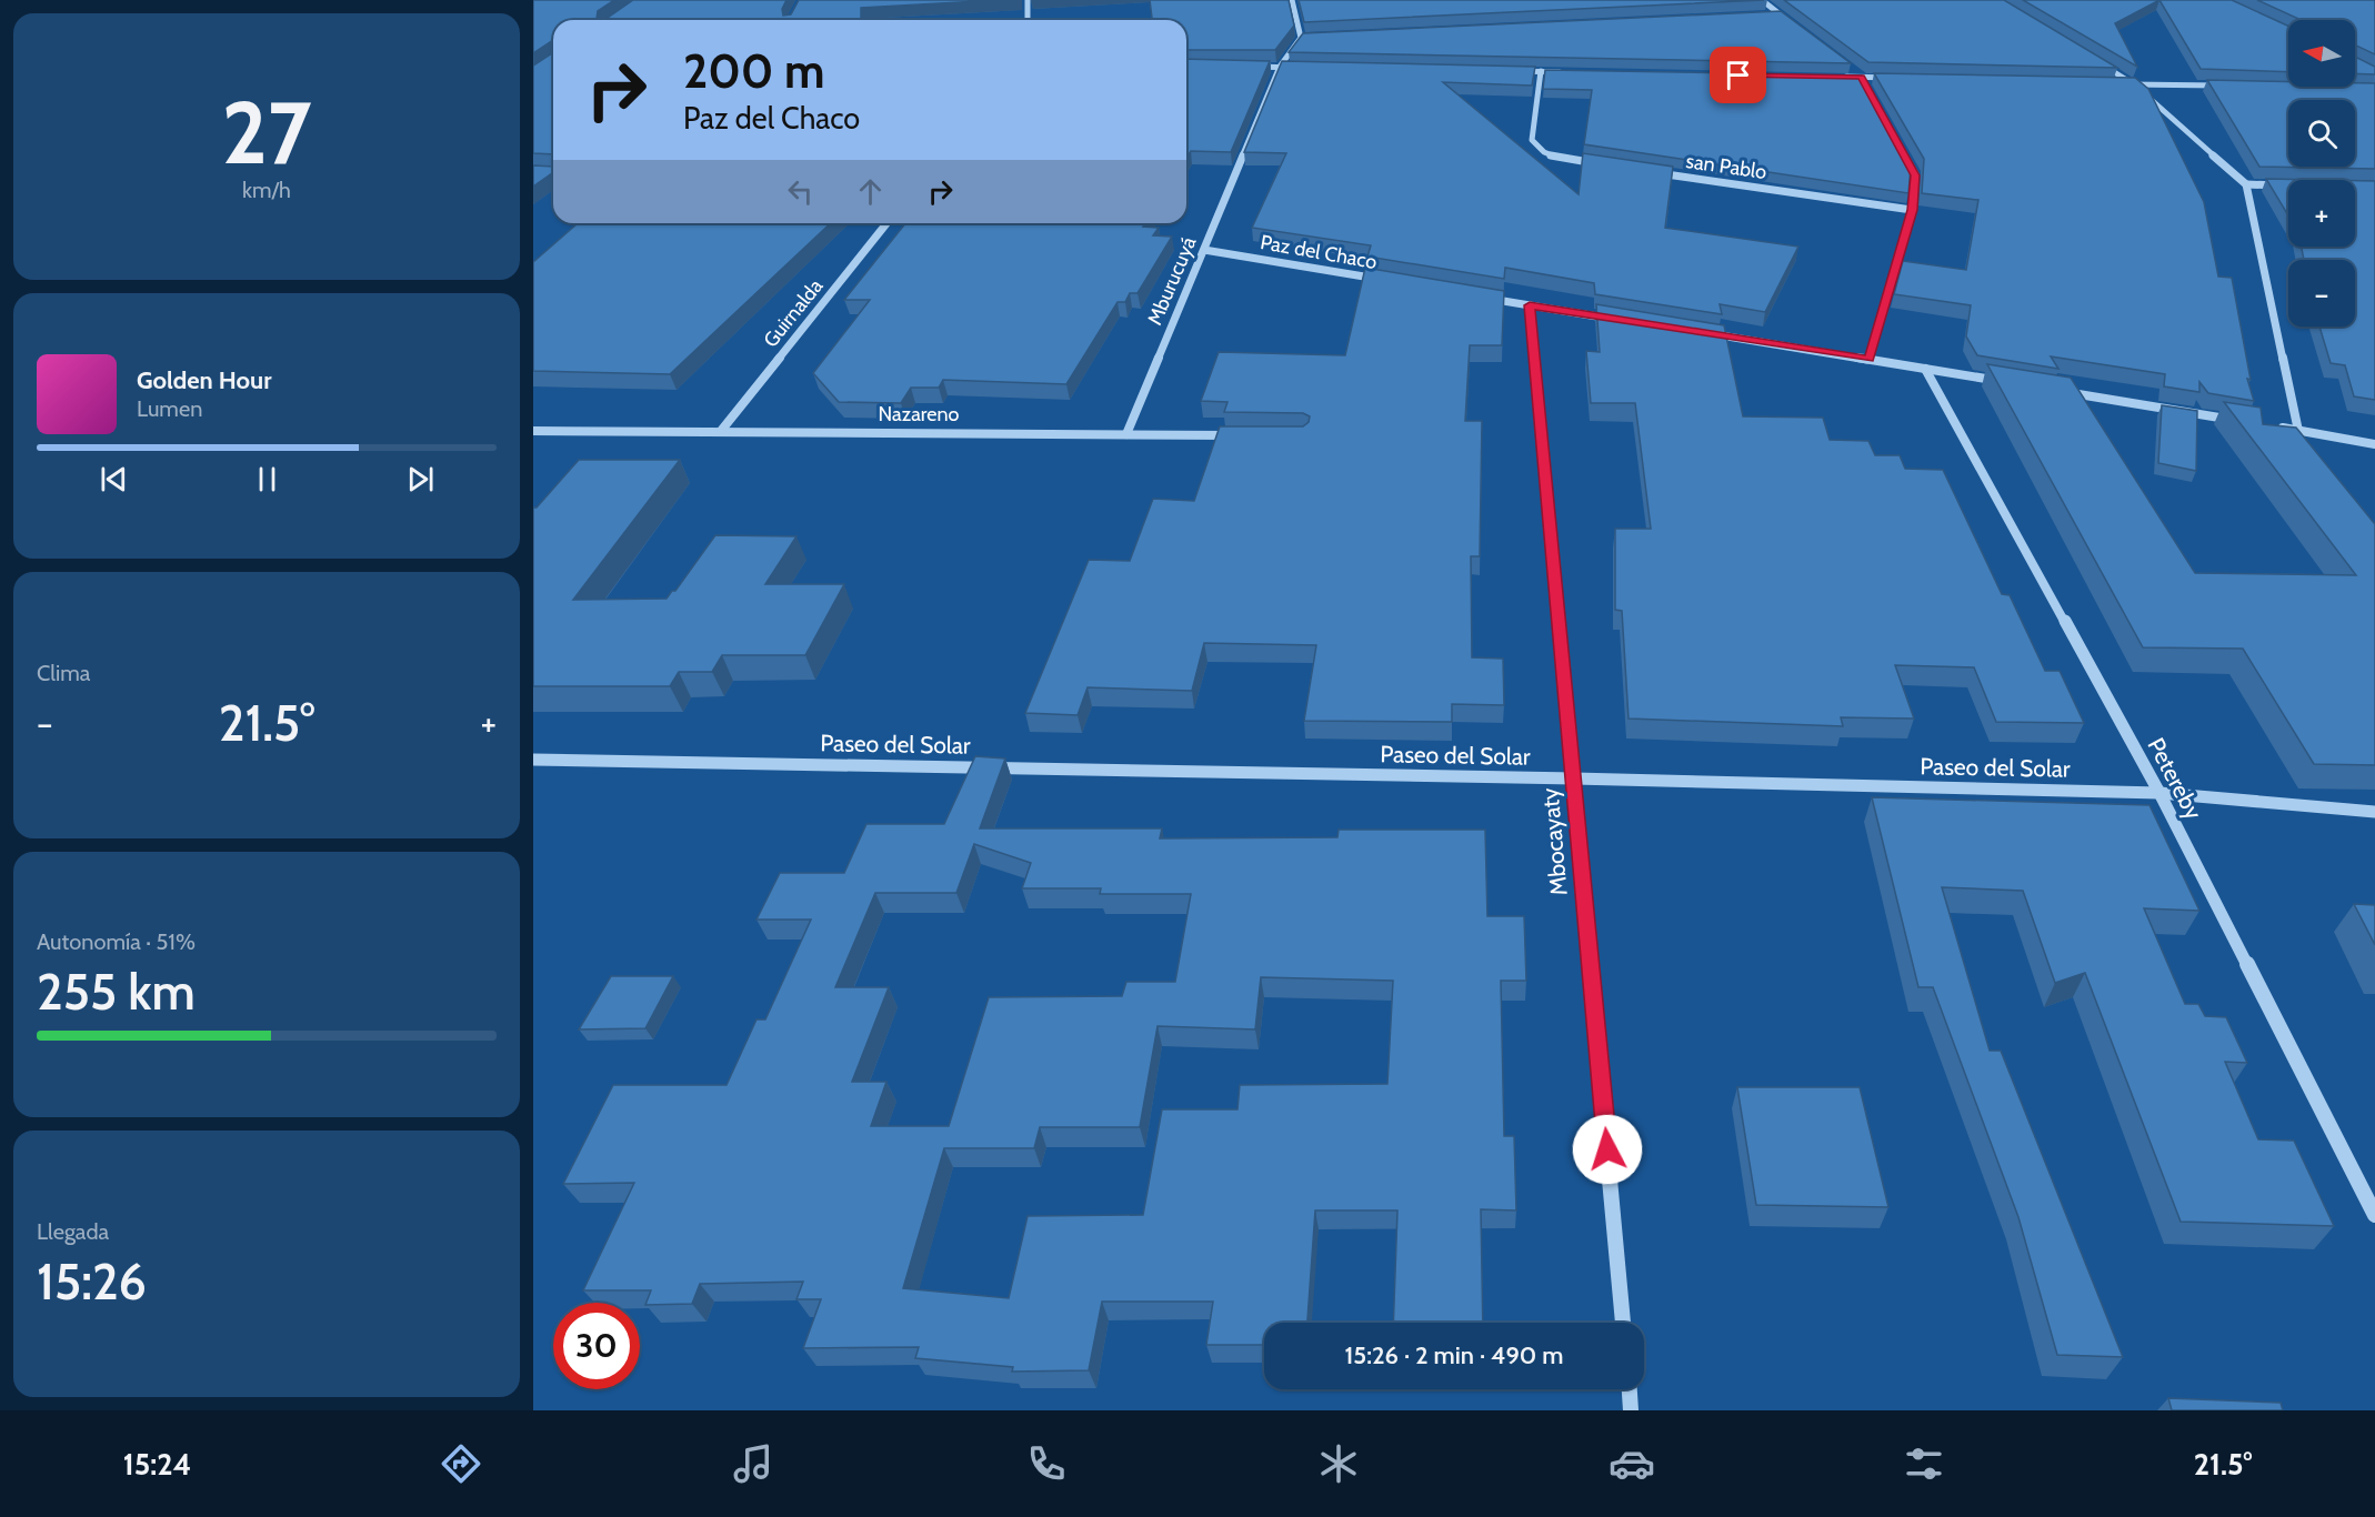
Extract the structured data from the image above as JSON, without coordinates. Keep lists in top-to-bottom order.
{
  "streets": {
    "street": [
      "san Pablo",
      "Paz del Chaco",
      "Mburucuyá",
      "Guirnalda",
      "Nazareno",
      "Paseo del Solar",
      "Petereby",
      "Mbocayaty"
    ]
  },
  "crossings": [
    ["Paz del Chaco", "Mburucuyá"],
    ["Mburucuyá", "Nazareno"],
    ["Guirnalda", "Nazareno"],
    ["Paseo del Solar", "Petereby"],
    ["Paseo del Solar", "Mbocayaty"]
  ],
  "north": "left",
  "page": {
    "tile": [
      ["27", "km/h"],
      "Clima",
      ["Autonomía · 51%", "255 km"],
      ["Llegada", "15:26"]
    ],
    "map_buttons": ["+", "−"],
    "turn": ["200 m", "Paz del Chaco"],
    "song": ["Golden Hour", "Lumen"],
    "heat": ["−", "21.5°", "+"],
    "limit": "30",
    "trip": "15:26 · 2 min · 490 m",
    "tabs": ["15:24", "21.5°"]
  }
}
